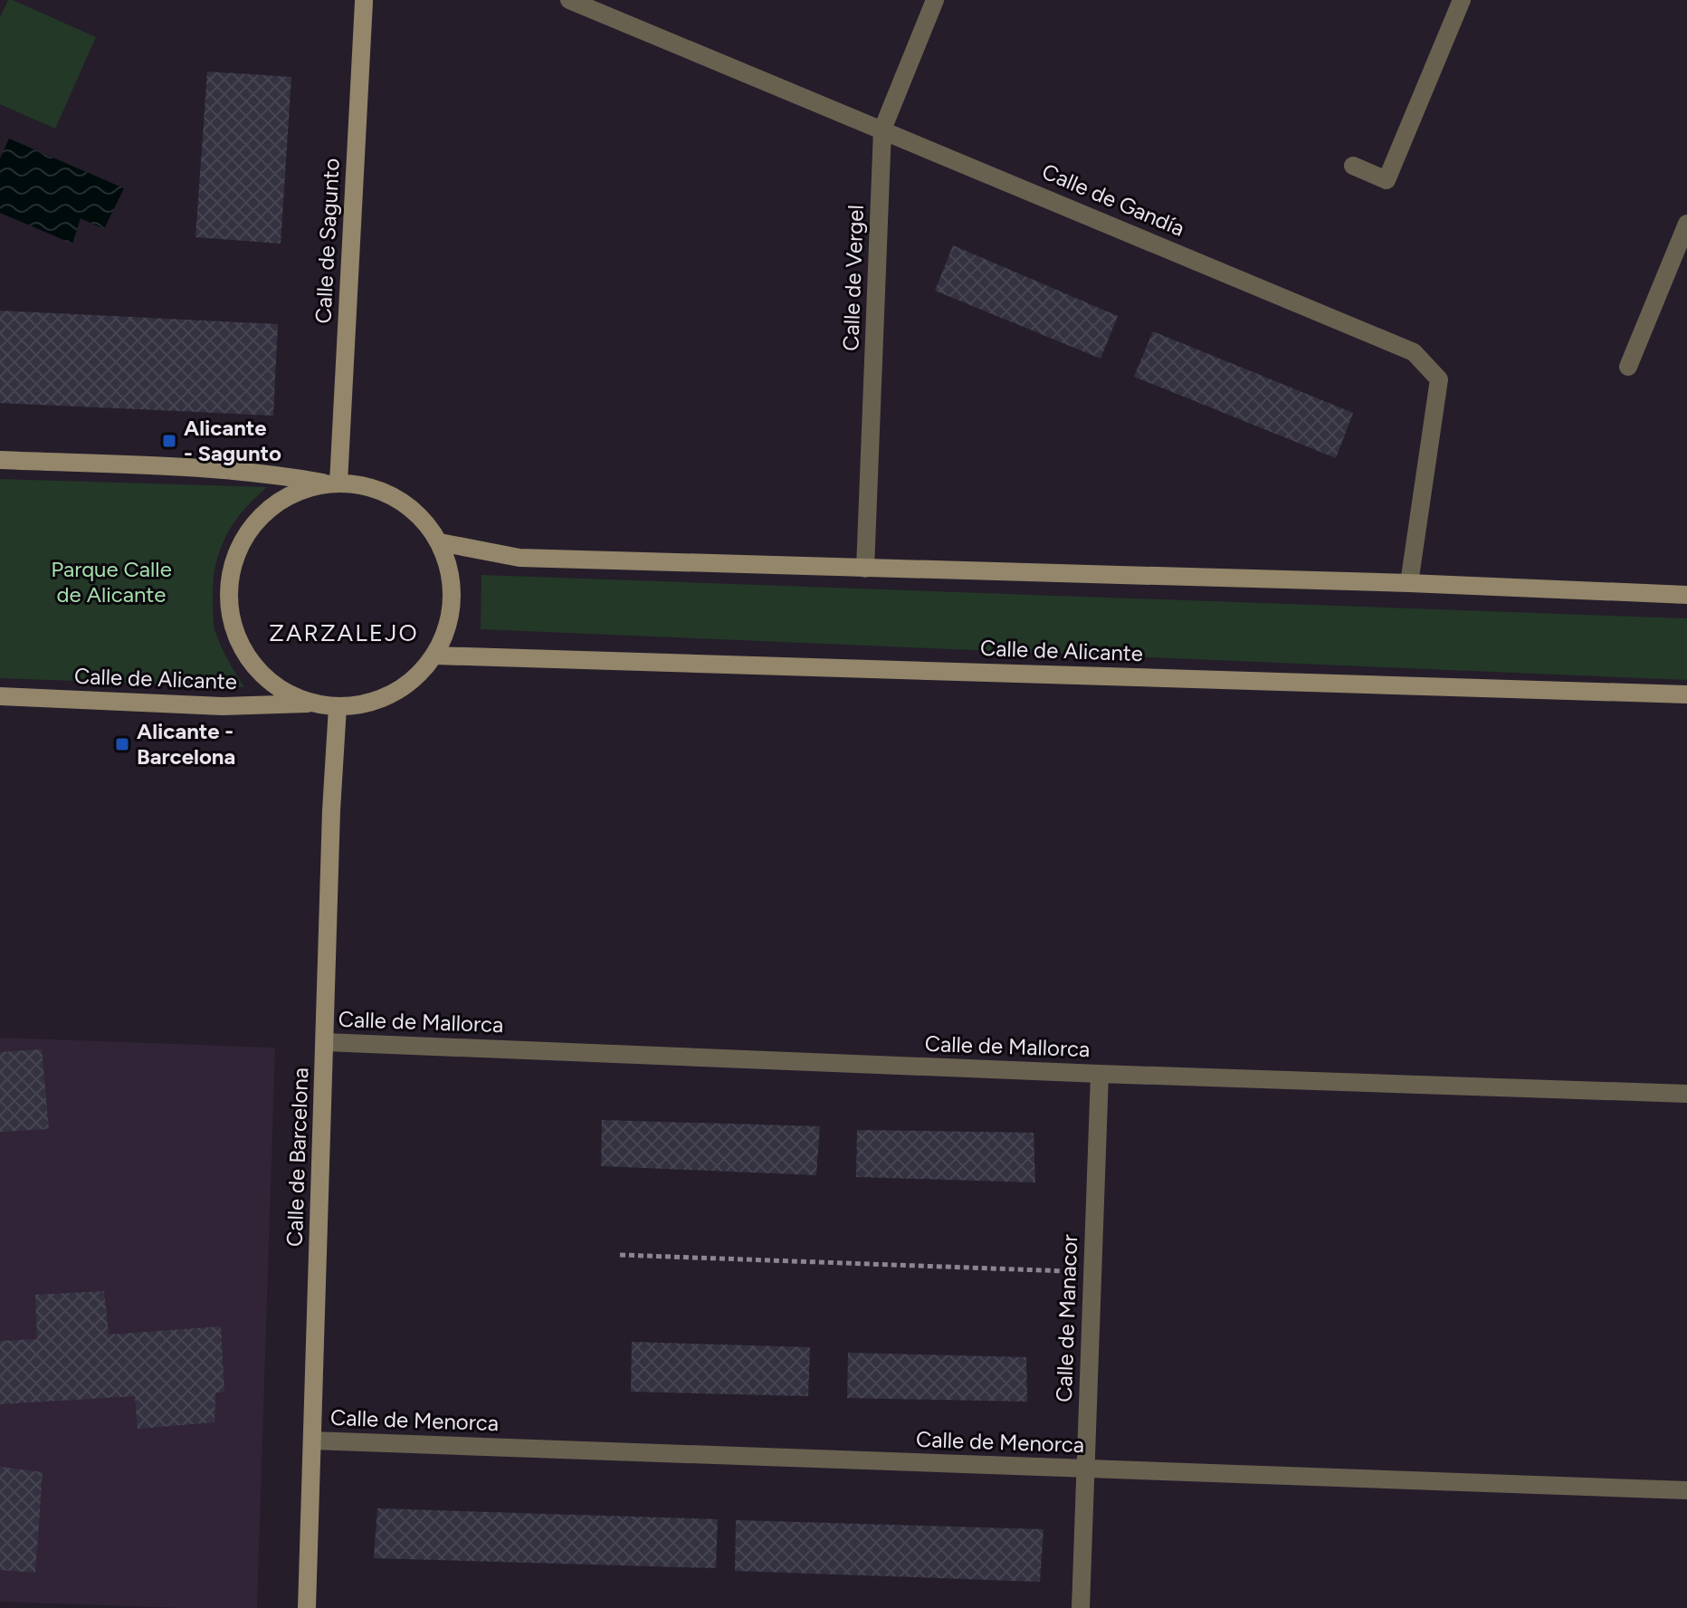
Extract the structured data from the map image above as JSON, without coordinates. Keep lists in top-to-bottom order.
{
  "streets": {
    "street": [
      "Calle de Gandía",
      "Calle de Sagunto",
      "Calle de Vergel",
      "Calle de Alicante",
      "Calle de Mallorca",
      "Calle de Barcelona",
      "Calle de Manacor",
      "Calle de Menorca"
    ]
  },
  "crossings": [
    ["Calle de Gandía", "Calle de Vergel"],
    ["Calle de Sagunto", "Calle de Alicante"],
    ["Calle de Sagunto", "Calle de Barcelona"],
    ["Calle de Alicante", "Calle de Barcelona"],
    ["Calle de Mallorca", "Calle de Barcelona"],
    ["Calle de Mallorca", "Calle de Manacor"],
    ["Calle de Barcelona", "Calle de Menorca"],
    ["Calle de Manacor", "Calle de Menorca"]
  ],
  "districts": ["ZARZALEJO"],
  "parks": ["Parque Calle de Alicante"],
  "places": {
    "transit": ["Alicante - Sagunto", "Alicante - Barcelona"]
  }
}
